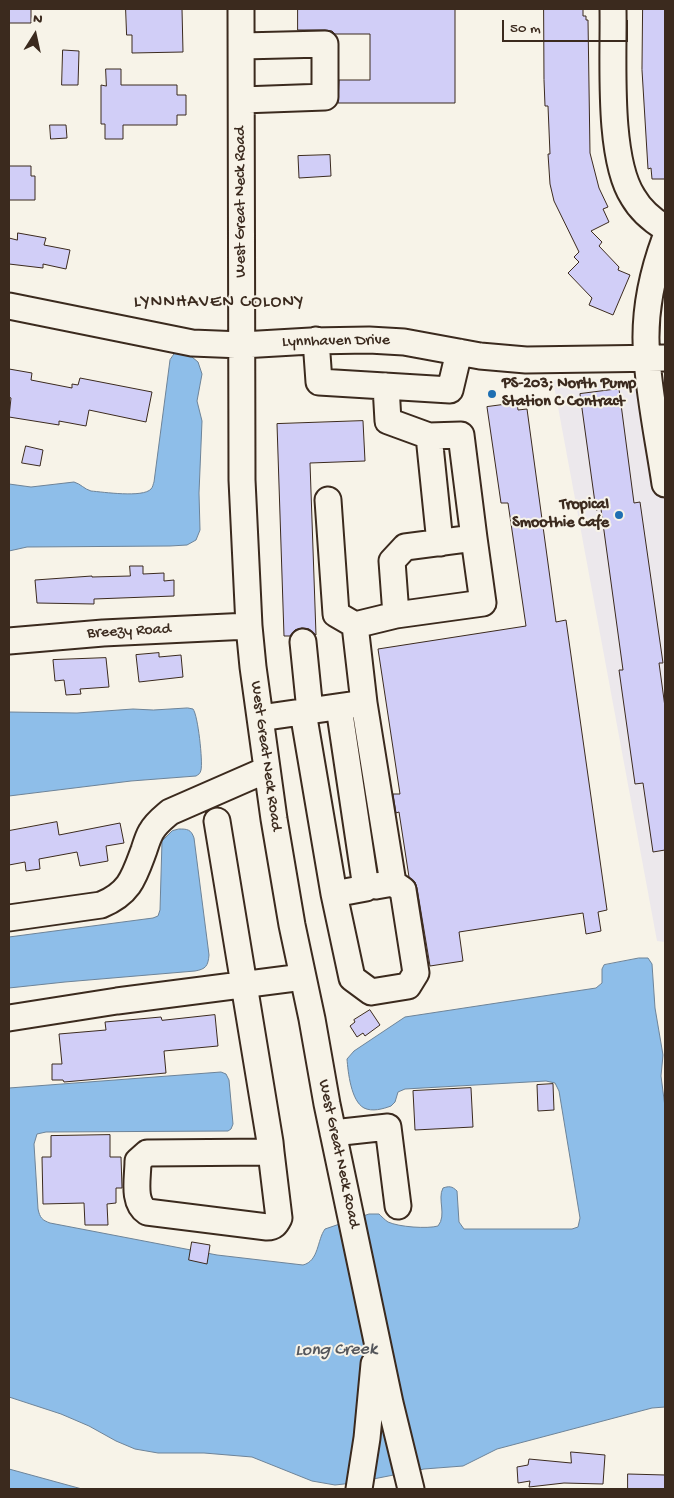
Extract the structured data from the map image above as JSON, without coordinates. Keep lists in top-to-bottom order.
{
  "streets": {
    "street": ["West Great Neck Road", "Lynnhaven Drive", "Breezy Road"]
  },
  "crossings": [
    ["West Great Neck Road", "Lynnhaven Drive"],
    ["West Great Neck Road", "Breezy Road"]
  ],
  "districts": ["LYNNHAVEN COLONY"],
  "water": ["Long Creek"],
  "places": ["PS-203; North Pump Station C Contract", "Tropical Smoothie Cafe"],
  "scale_bar": "50 m",
  "north": "top"
}
